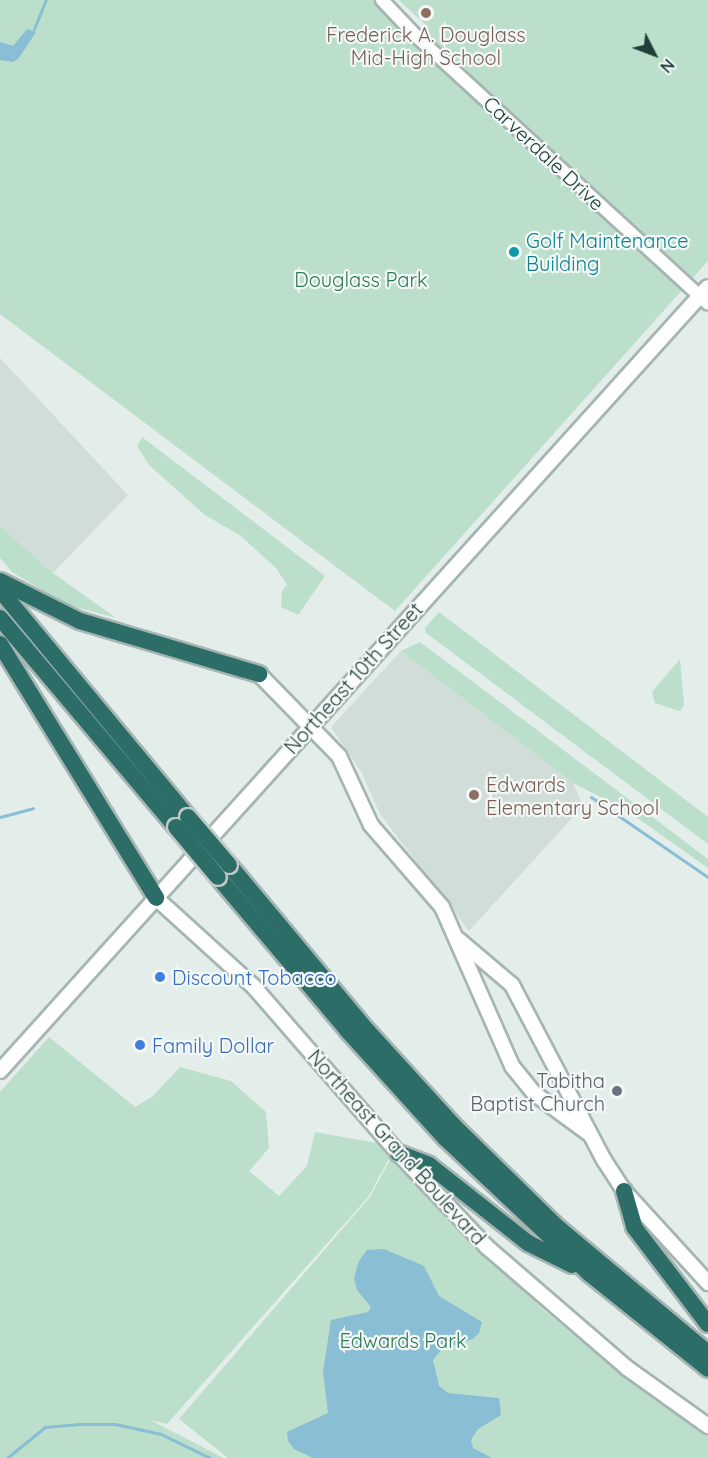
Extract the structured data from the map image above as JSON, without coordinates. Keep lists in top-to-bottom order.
{
  "streets": {
    "main road": ["Northeast 10th Street", "Northeast Grand Boulevard"],
    "street": ["Carverdale Drive"]
  },
  "crossings": [
    ["Carverdale Drive", "Northeast 10th Street"],
    ["Northeast 10th Street", "Northeast Grand Boulevard"]
  ],
  "parks": ["Douglass Park", "Edwards Park"],
  "places": [
    "Frederick A. Douglass Mid-High School",
    "Golf Maintenance Building",
    "Edwards Elementary School",
    "Discount Tobacco",
    "Family Dollar",
    "Tabitha Baptist Church"
  ],
  "north": "bottom right"
}
